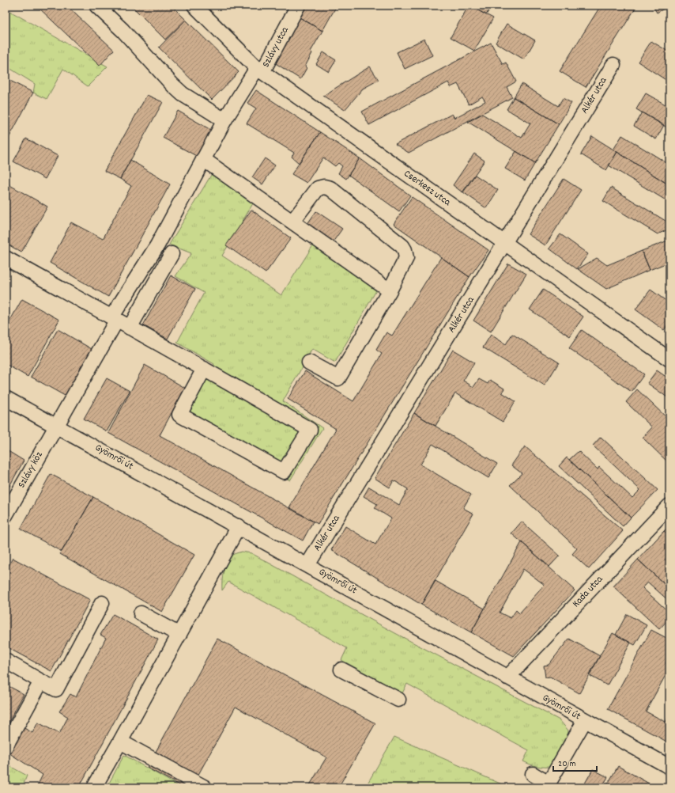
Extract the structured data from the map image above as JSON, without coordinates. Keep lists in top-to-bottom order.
{
  "streets": {
    "street": [
      "Szlávy utca",
      "Alkér utca",
      "Cserkesz utca",
      "Gyömrői út",
      "Szlávy köz",
      "Kada utca"
    ]
  },
  "crossings": [
    ["Szlávy utca", "Cserkesz utca"],
    ["Szlávy utca", "Szlávy köz"],
    ["Alkér utca", "Cserkesz utca"],
    ["Alkér utca", "Gyömrői út"],
    ["Gyömrői út", "Szlávy köz"],
    ["Gyömrői út", "Kada utca"]
  ],
  "scale_bar": "20 m"
}
